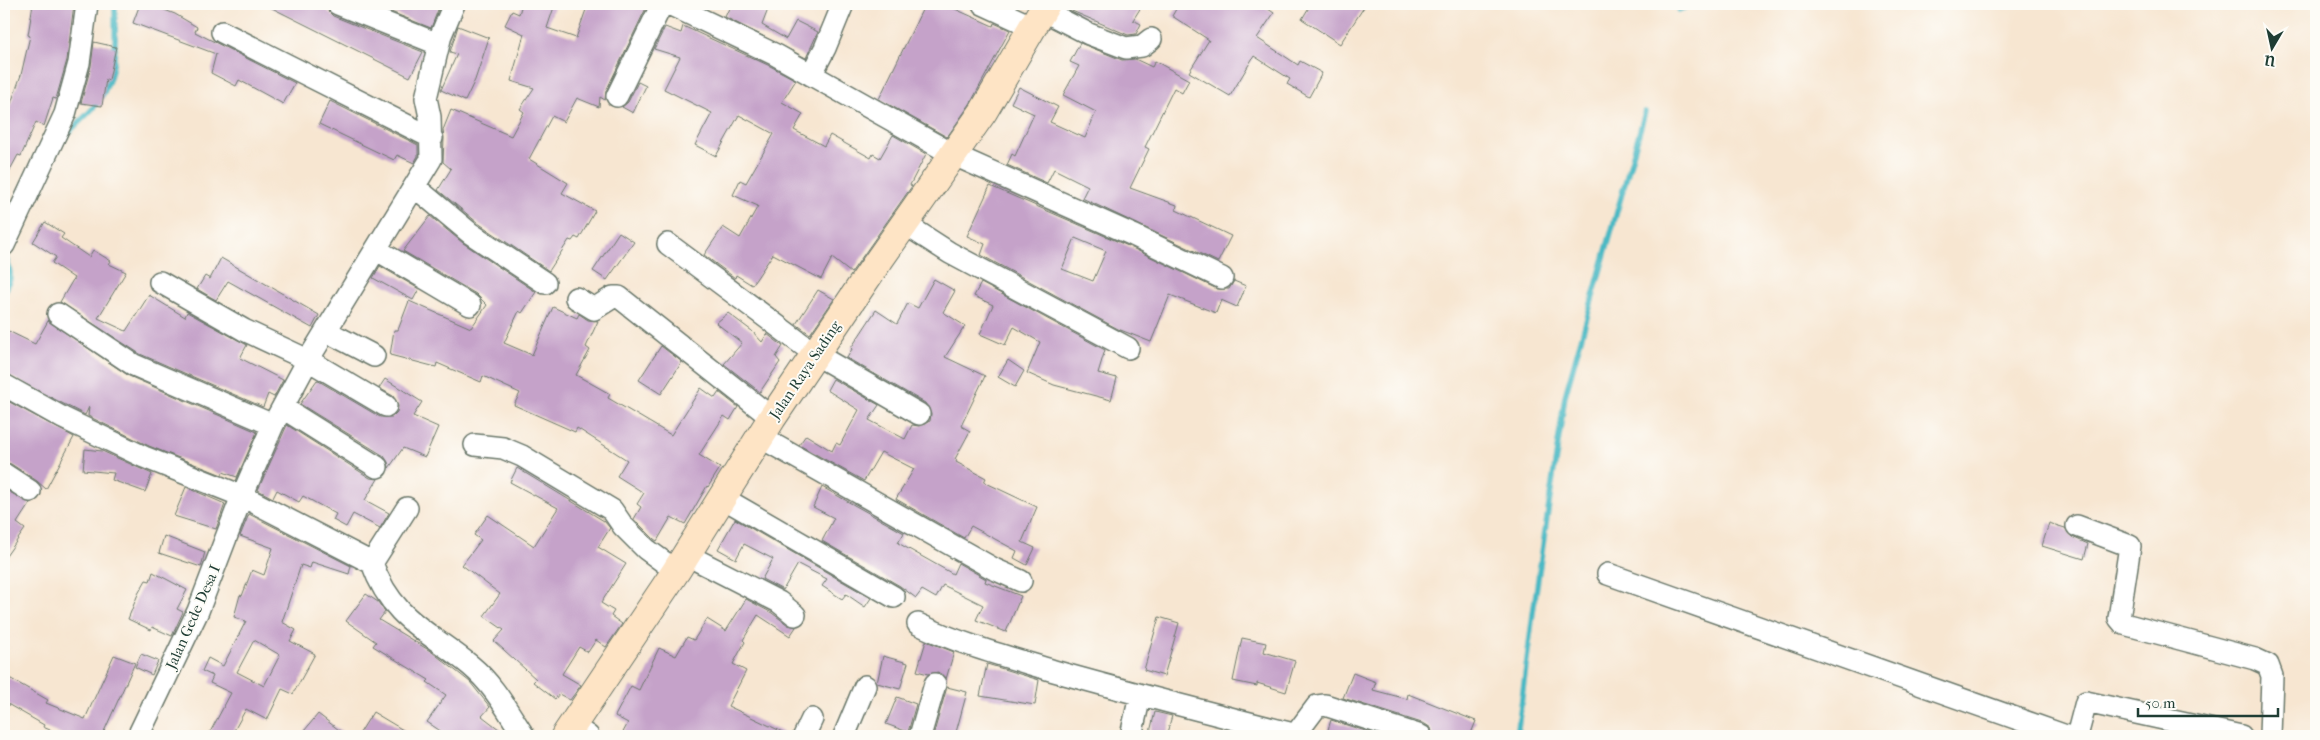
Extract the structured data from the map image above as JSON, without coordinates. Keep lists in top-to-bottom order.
{
  "streets": {
    "street": ["Jalan Raya Sading", "Jalan Gede Desa I"]
  },
  "scale_bar": "50 m",
  "north": "bottom"
}
